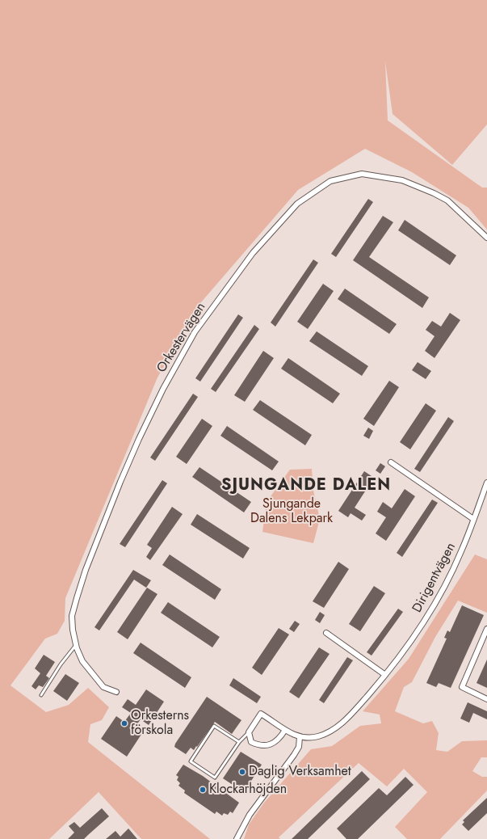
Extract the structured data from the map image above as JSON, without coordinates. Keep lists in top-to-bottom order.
{
  "streets": {
    "street": ["Orkestervägen", "Dirigentvägen"]
  },
  "districts": ["SJUNGANDE DALEN"],
  "parks": ["Sjungande Dalens Lekpark"],
  "places": ["Orkesterns förskola", "Daglig Verksamhet", "Klockarhöjden"]
}
